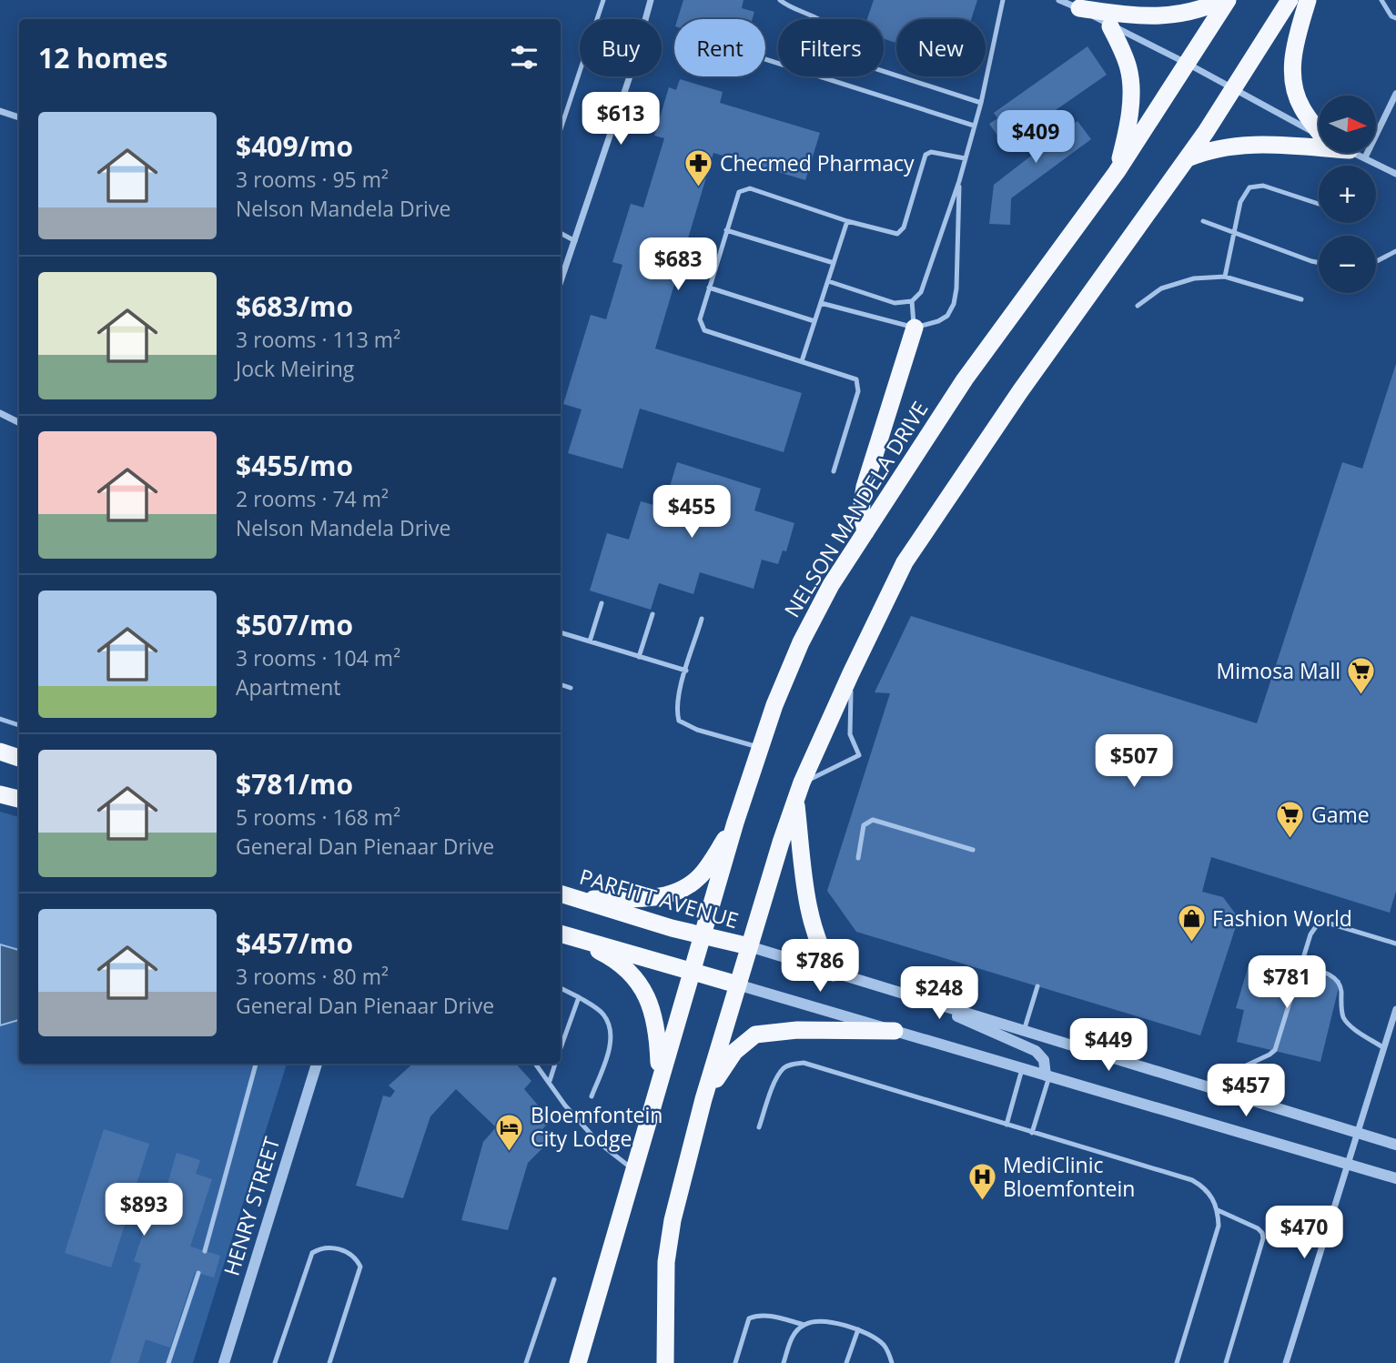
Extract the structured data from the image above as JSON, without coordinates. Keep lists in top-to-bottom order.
{
  "streets": {
    "highway": ["NELSON MANDELA DRIVE", "PARFITT AVENUE"],
    "street": ["HENRY STREET"]
  },
  "crossings": [
    ["NELSON MANDELA DRIVE", "PARFITT AVENUE"]
  ],
  "places": {
    "pharmacy": ["Checmed Pharmacy"],
    "supermarket": ["Mimosa Mall", "Game"],
    "shop": ["Fashion World"],
    "hotel": ["Bloemfontein City Lodge"],
    "hospital": ["MediClinic Bloemfontein"]
  },
  "north": "right",
  "page": {
    "chip": [
      "Buy",
      "Rent",
      "Filters",
      "New"
    ],
    "heading": "12 homes",
    "price": [
      "$613",
      "$409",
      "$683",
      "$455",
      "$507",
      "$786",
      "$781",
      "$248",
      "$449",
      "$457",
      "$893",
      "$470"
    ],
    "map_buttons": ["+", "−"],
    "list": [
      {
        "name": "$409/mo",
        "note": "3 rooms · 95 m² · Nelson Mandela Drive"
      },
      {
        "name": "$683/mo",
        "note": "3 rooms · 113 m² · Jock Meiring"
      },
      {
        "name": "$455/mo",
        "note": "2 rooms · 74 m² · Nelson Mandela Drive"
      },
      {
        "name": "$507/mo",
        "note": "3 rooms · 104 m² · Apartment"
      },
      {
        "name": "$781/mo",
        "note": "5 rooms · 168 m² · General Dan Pienaar Drive"
      },
      {
        "name": "$457/mo",
        "note": "3 rooms · 80 m² · General Dan Pienaar Drive"
      }
    ]
  }
}
